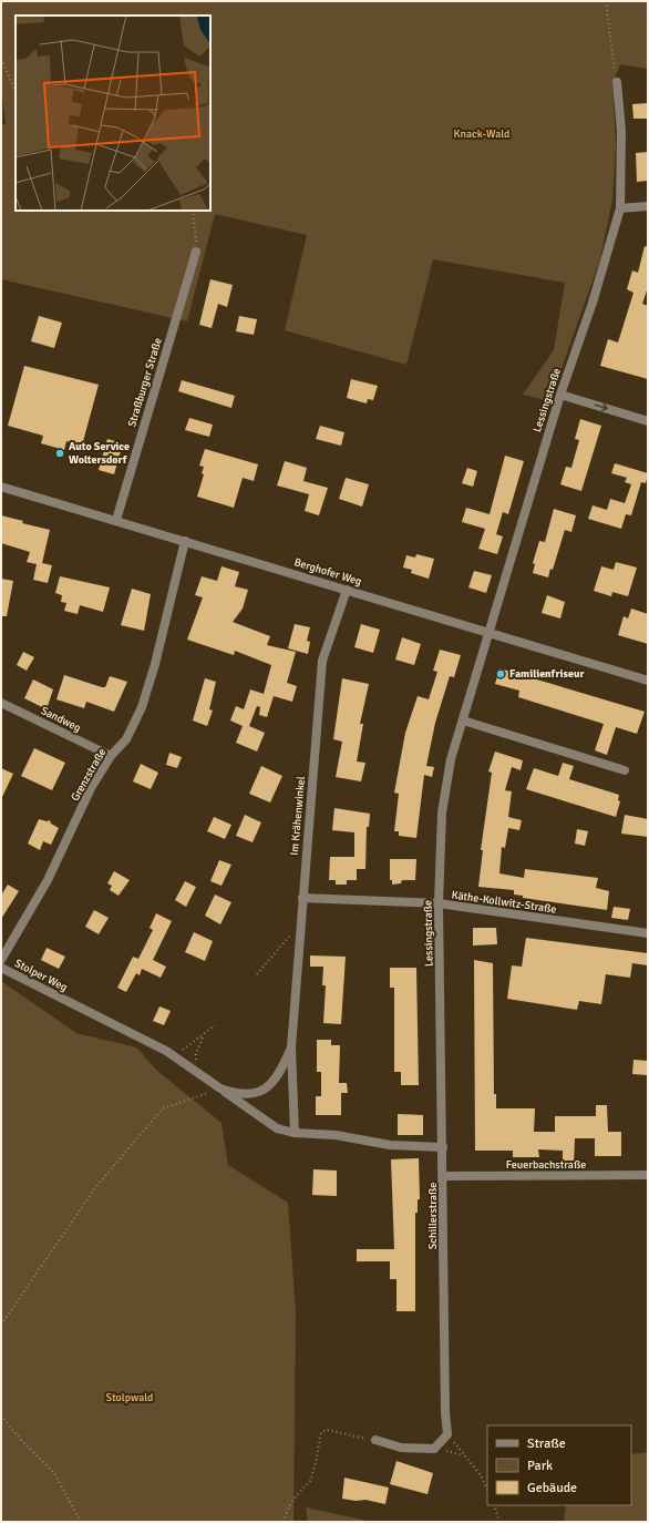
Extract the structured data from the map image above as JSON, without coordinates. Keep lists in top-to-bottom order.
{
  "streets": {
    "street": [
      "Straßburger Straße",
      "Lessingstraße",
      "Berghofer Weg",
      "Sandweg",
      "Grenzstraße",
      "Im Krähenwinkel",
      "Käthe-Kollwitz-Straße",
      "Stolper Weg",
      "Feuerbachstraße",
      "Schillerstraße"
    ]
  },
  "crossings": [
    ["Straßburger Straße", "Berghofer Weg"],
    ["Lessingstraße", "Berghofer Weg"],
    ["Lessingstraße", "Käthe-Kollwitz-Straße"],
    ["Lessingstraße", "Schillerstraße"],
    ["Berghofer Weg", "Grenzstraße"],
    ["Berghofer Weg", "Im Krähenwinkel"],
    ["Sandweg", "Grenzstraße"],
    ["Im Krähenwinkel", "Käthe-Kollwitz-Straße"],
    ["Im Krähenwinkel", "Stolper Weg"],
    ["Feuerbachstraße", "Schillerstraße"]
  ],
  "parks": ["Knack-Wald", "Stolpwald"],
  "places": ["Auto Service Woltersdorf", "Familienfriseur"],
  "legend": ["Straße", "Park", "Gebäude"]
}
